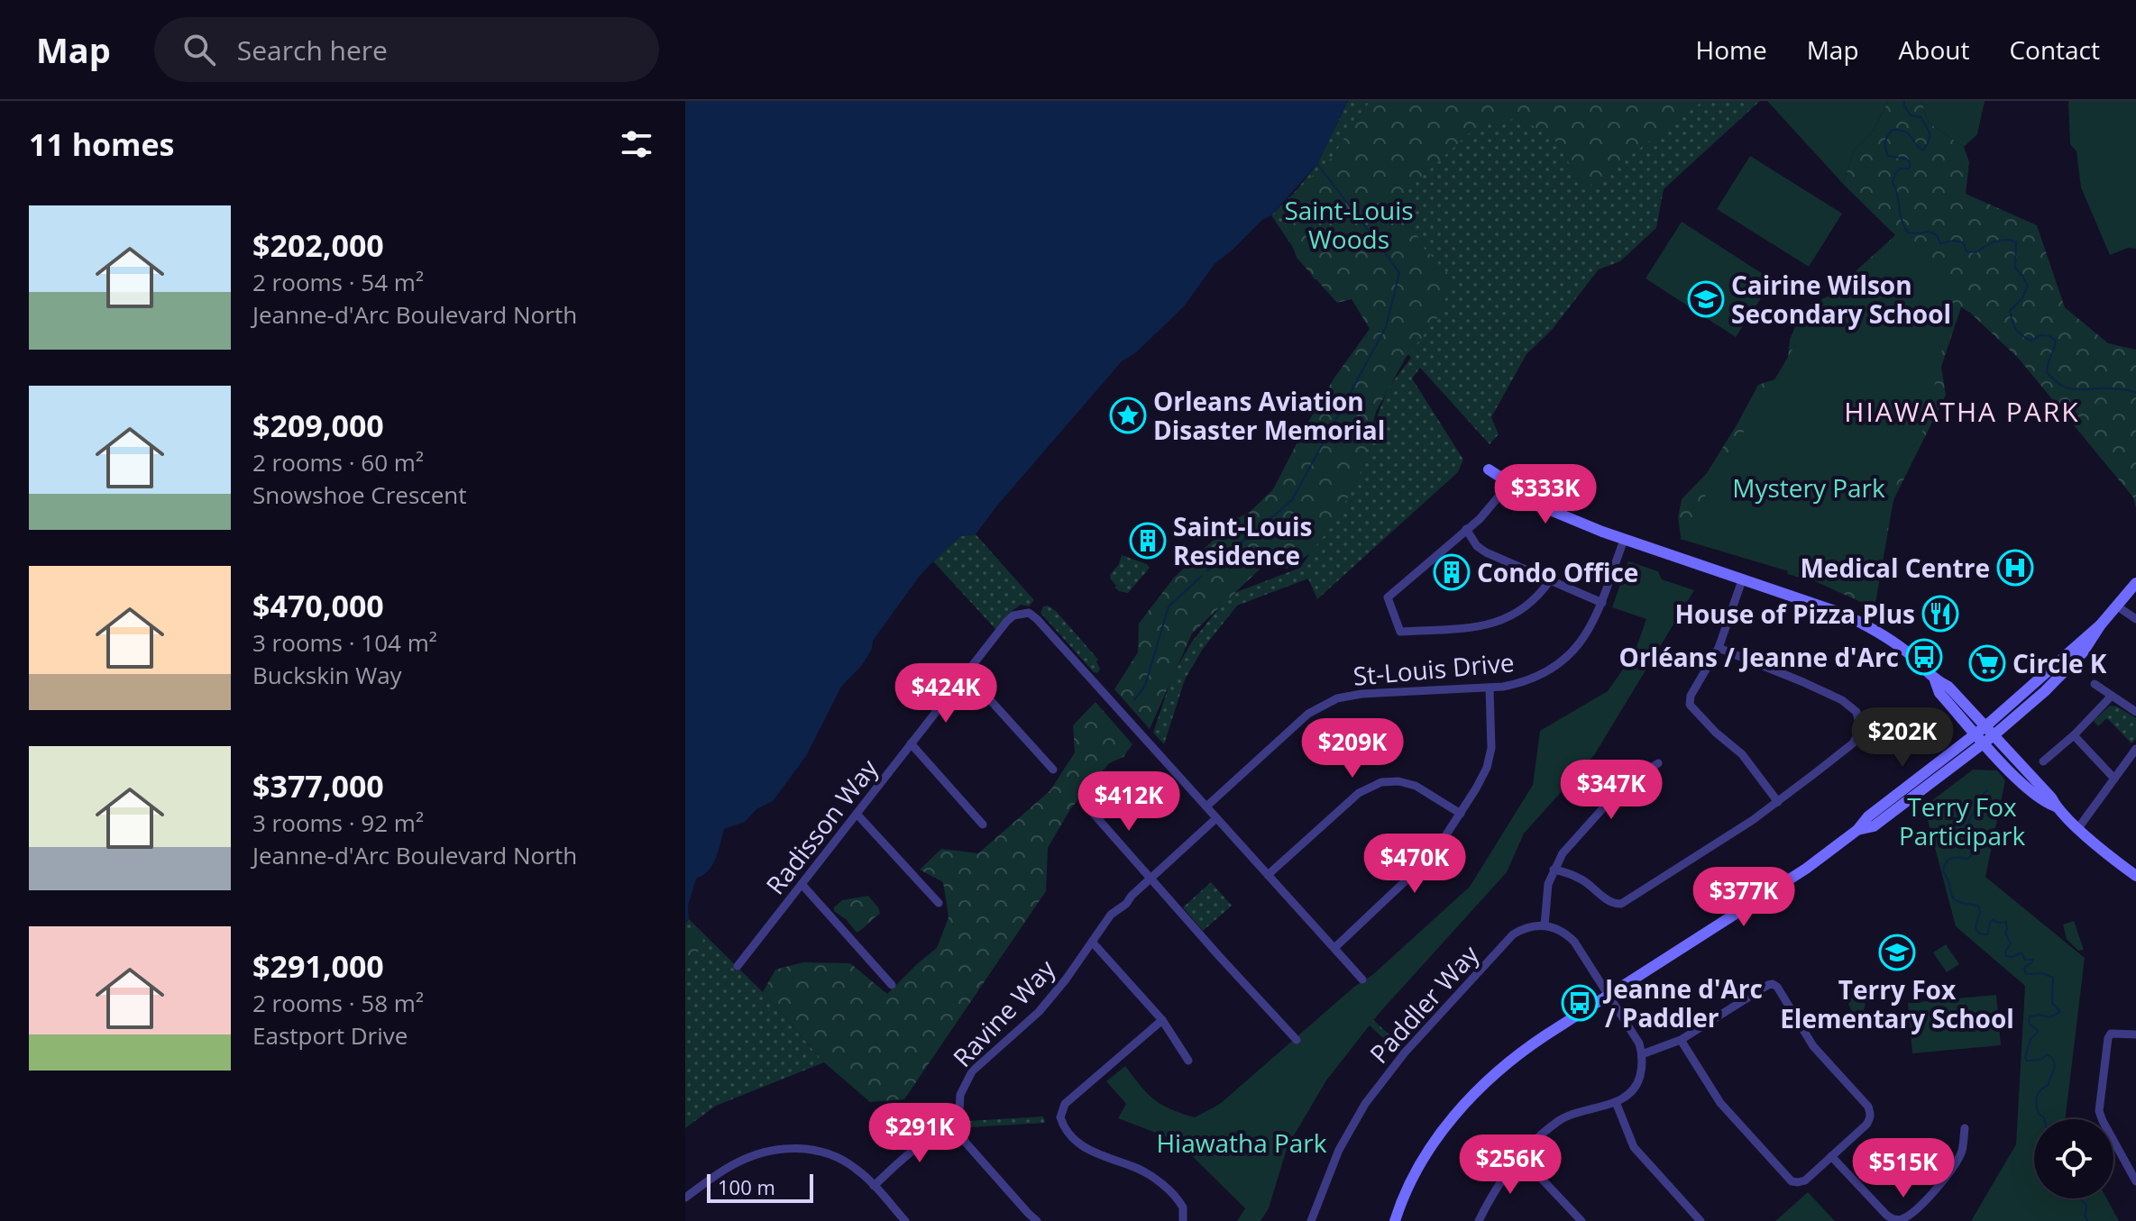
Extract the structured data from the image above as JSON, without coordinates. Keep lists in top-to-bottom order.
{
  "streets": {
    "street": [
      "St-Louis Drive",
      "Radisson Way",
      "Paddler Way",
      "Ravine Way"
    ]
  },
  "crossings": [
    ["St-Louis Drive", "Radisson Way"]
  ],
  "districts": ["HIAWATHA PARK"],
  "parks": [
    "Saint-Louis Woods",
    "Mystery Park",
    "Terry Fox Participark",
    "Hiawatha Park"
  ],
  "places": {
    "school or university": ["Cairine Wilson Secondary School", "Terry Fox Elementary School"],
    "place": ["Orleans Aviation Disaster Memorial"],
    "building": ["Saint-Louis Residence", "Condo Office"],
    "hospital": ["Medical Centre"],
    "restaurant": ["House of Pizza Plus"],
    "bus stop": ["Orléans / Jeanne d'Arc", "Jeanne d'Arc / Paddler"],
    "supermarket": ["Circle K"]
  },
  "scale_bar": "100 m",
  "page": {
    "header": "Map",
    "search": "Search here",
    "nav": [
      "Home",
      "Map",
      "About",
      "Contact"
    ],
    "heading": "11 homes",
    "list": [
      {
        "name": "$202,000",
        "note": "2 rooms · 54 m² · Jeanne-d'Arc Boulevard North"
      },
      {
        "name": "$209,000",
        "note": "2 rooms · 60 m² · Snowshoe Crescent"
      },
      {
        "name": "$470,000",
        "note": "3 rooms · 104 m² · Buckskin Way"
      },
      {
        "name": "$377,000",
        "note": "3 rooms · 92 m² · Jeanne-d'Arc Boulevard North"
      },
      {
        "name": "$291,000",
        "note": "2 rooms · 58 m² · Eastport Drive"
      }
    ],
    "price": [
      "$333K",
      "$424K",
      "$202K",
      "$209K",
      "$347K",
      "$412K",
      "$470K",
      "$377K",
      "$291K",
      "$256K",
      "$515K"
    ],
    "scale": "100 m"
  }
}
